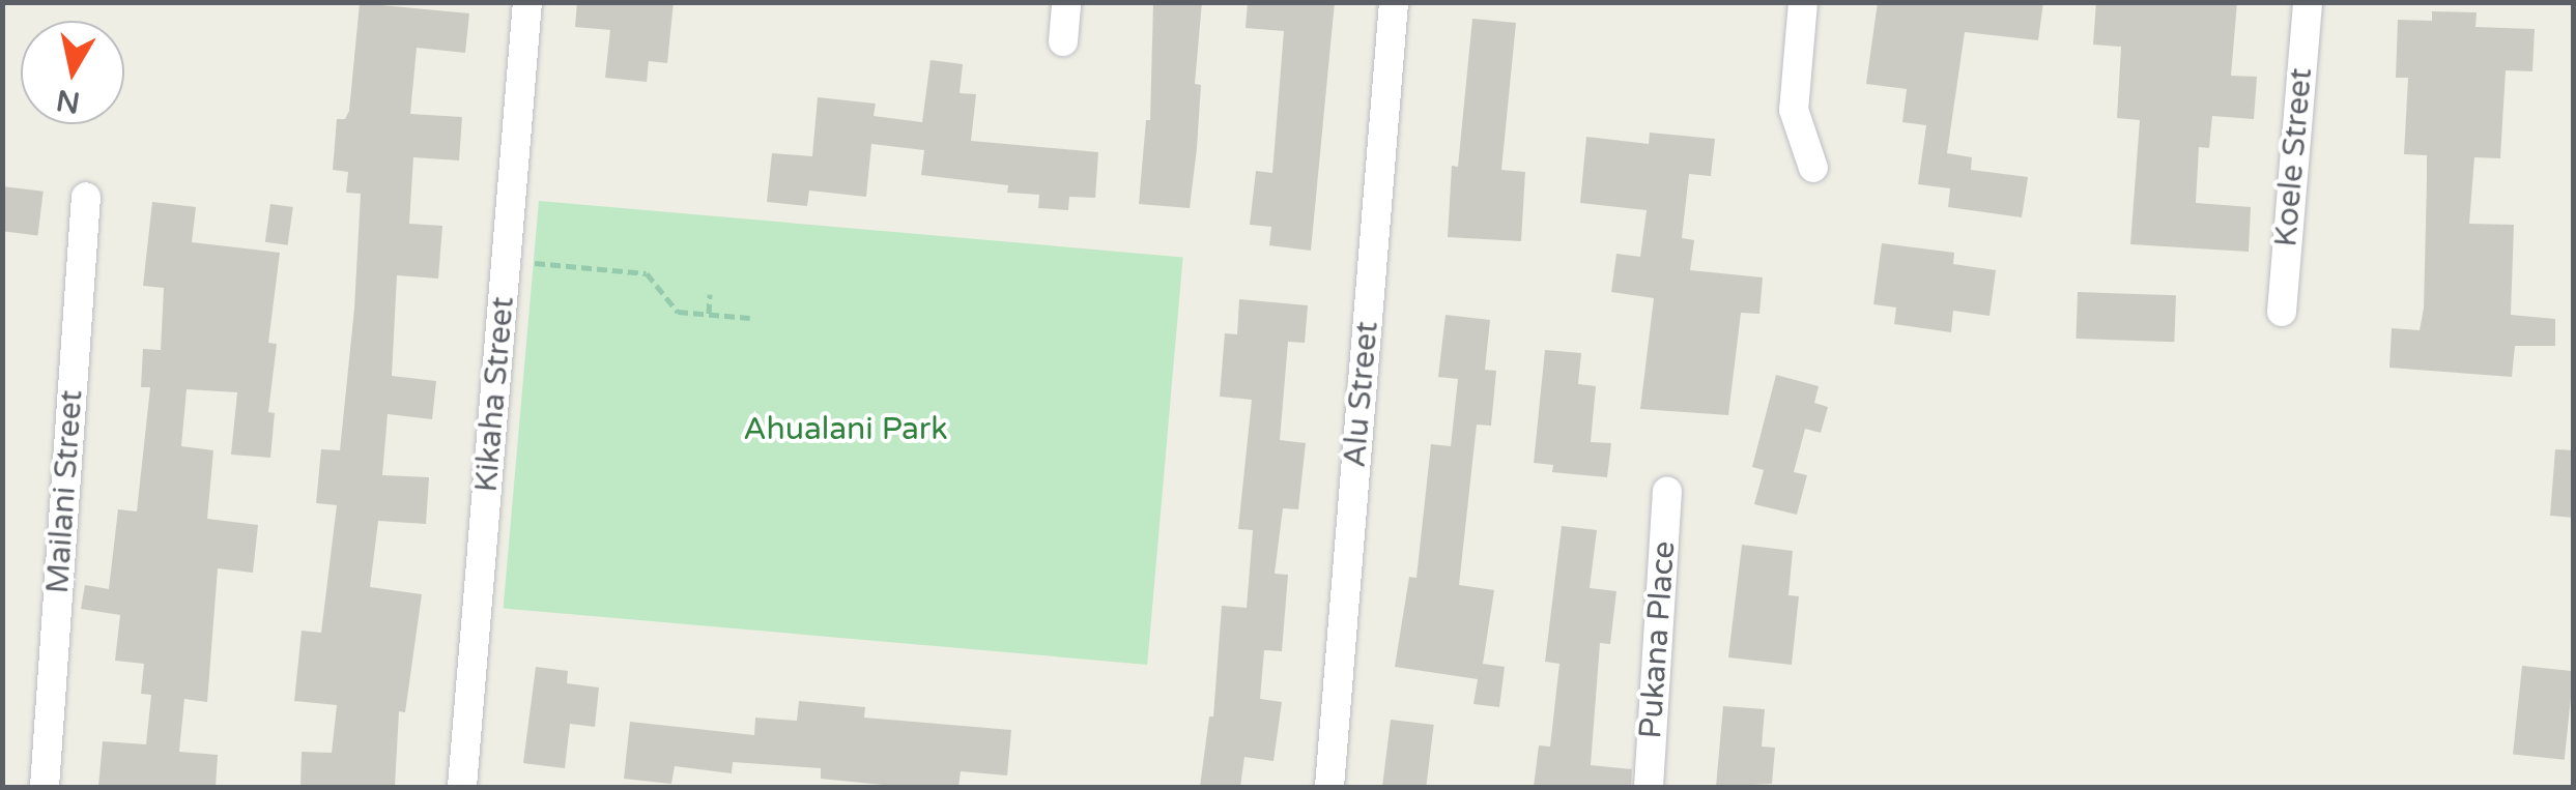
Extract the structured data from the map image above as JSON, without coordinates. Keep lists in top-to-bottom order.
{
  "streets": {
    "street": [
      "Koele Street",
      "Kikaha Street",
      "Alu Street",
      "Mailani Street",
      "Pukana Place"
    ]
  },
  "parks": ["Ahualani Park"],
  "north": "bottom"
}
